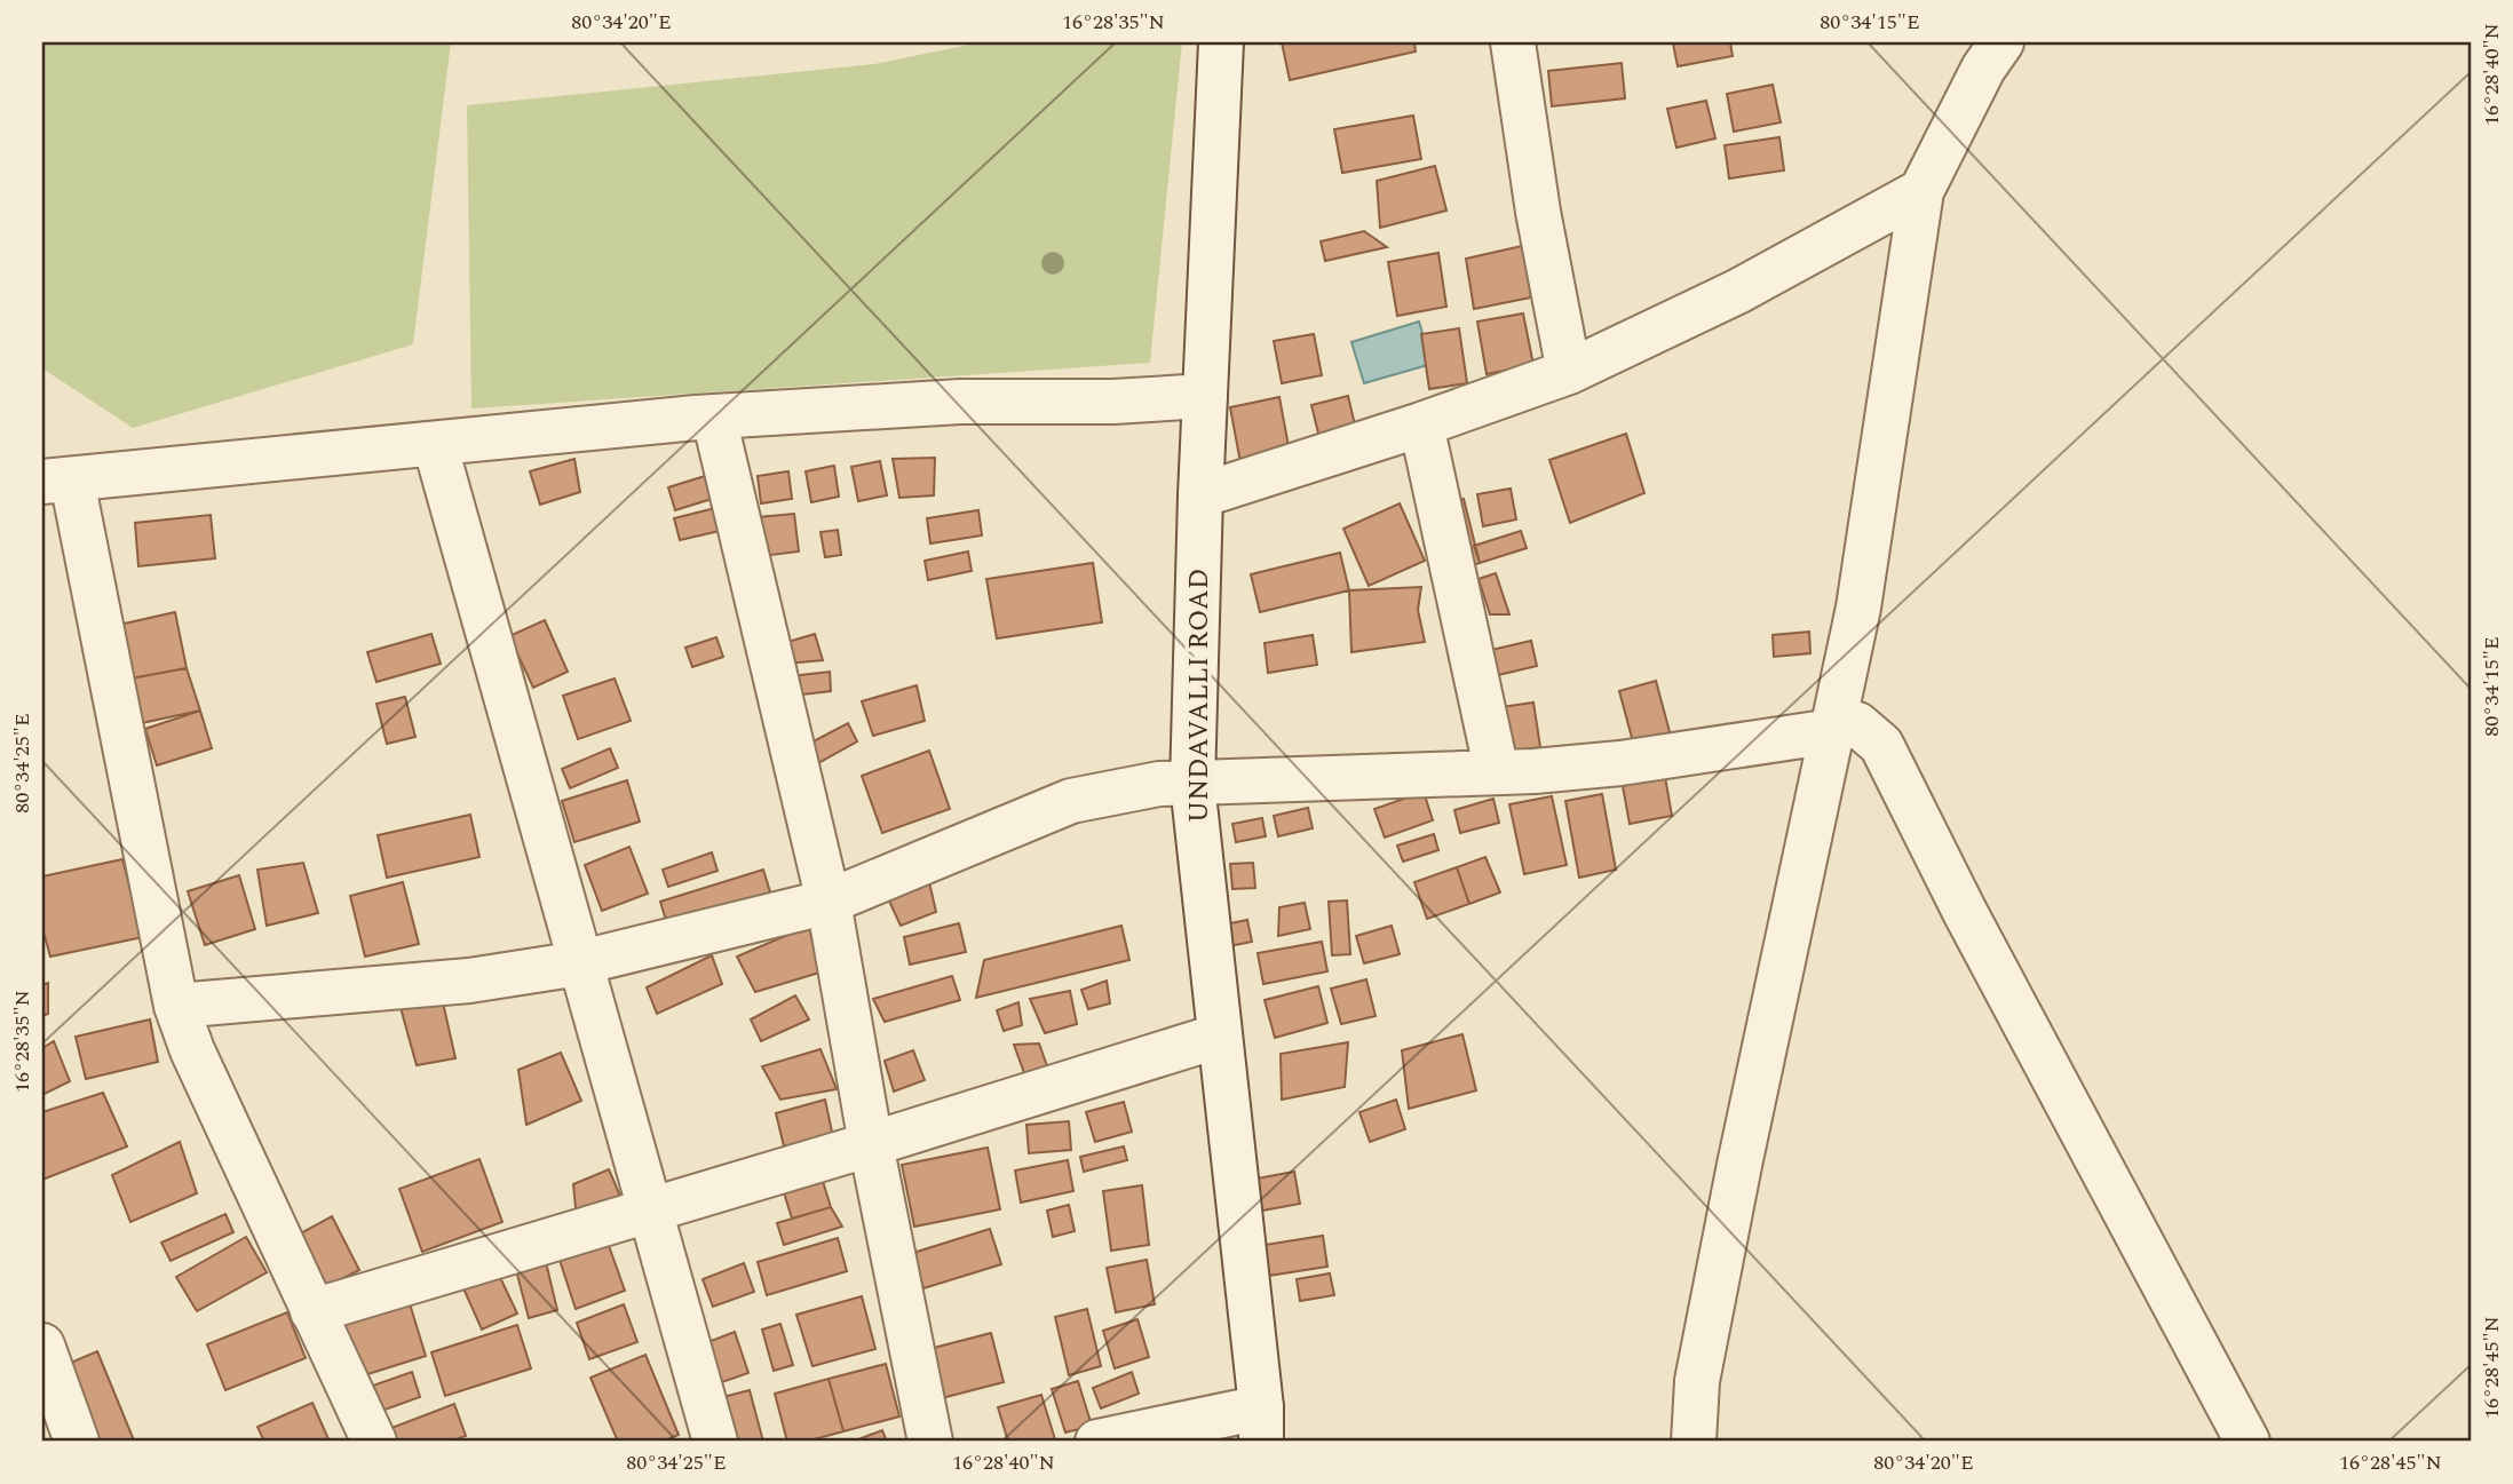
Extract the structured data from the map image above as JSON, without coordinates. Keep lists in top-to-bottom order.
{
  "streets": {
    "street": ["UNDAVALLI ROAD"]
  },
  "coordinates": [
    "80°34'20\"E",
    "16°28'35\"N",
    "80°34'15\"E",
    "16°28'40\"N",
    "80°34'25\"E",
    "16°28'45\"N"
  ]
}
